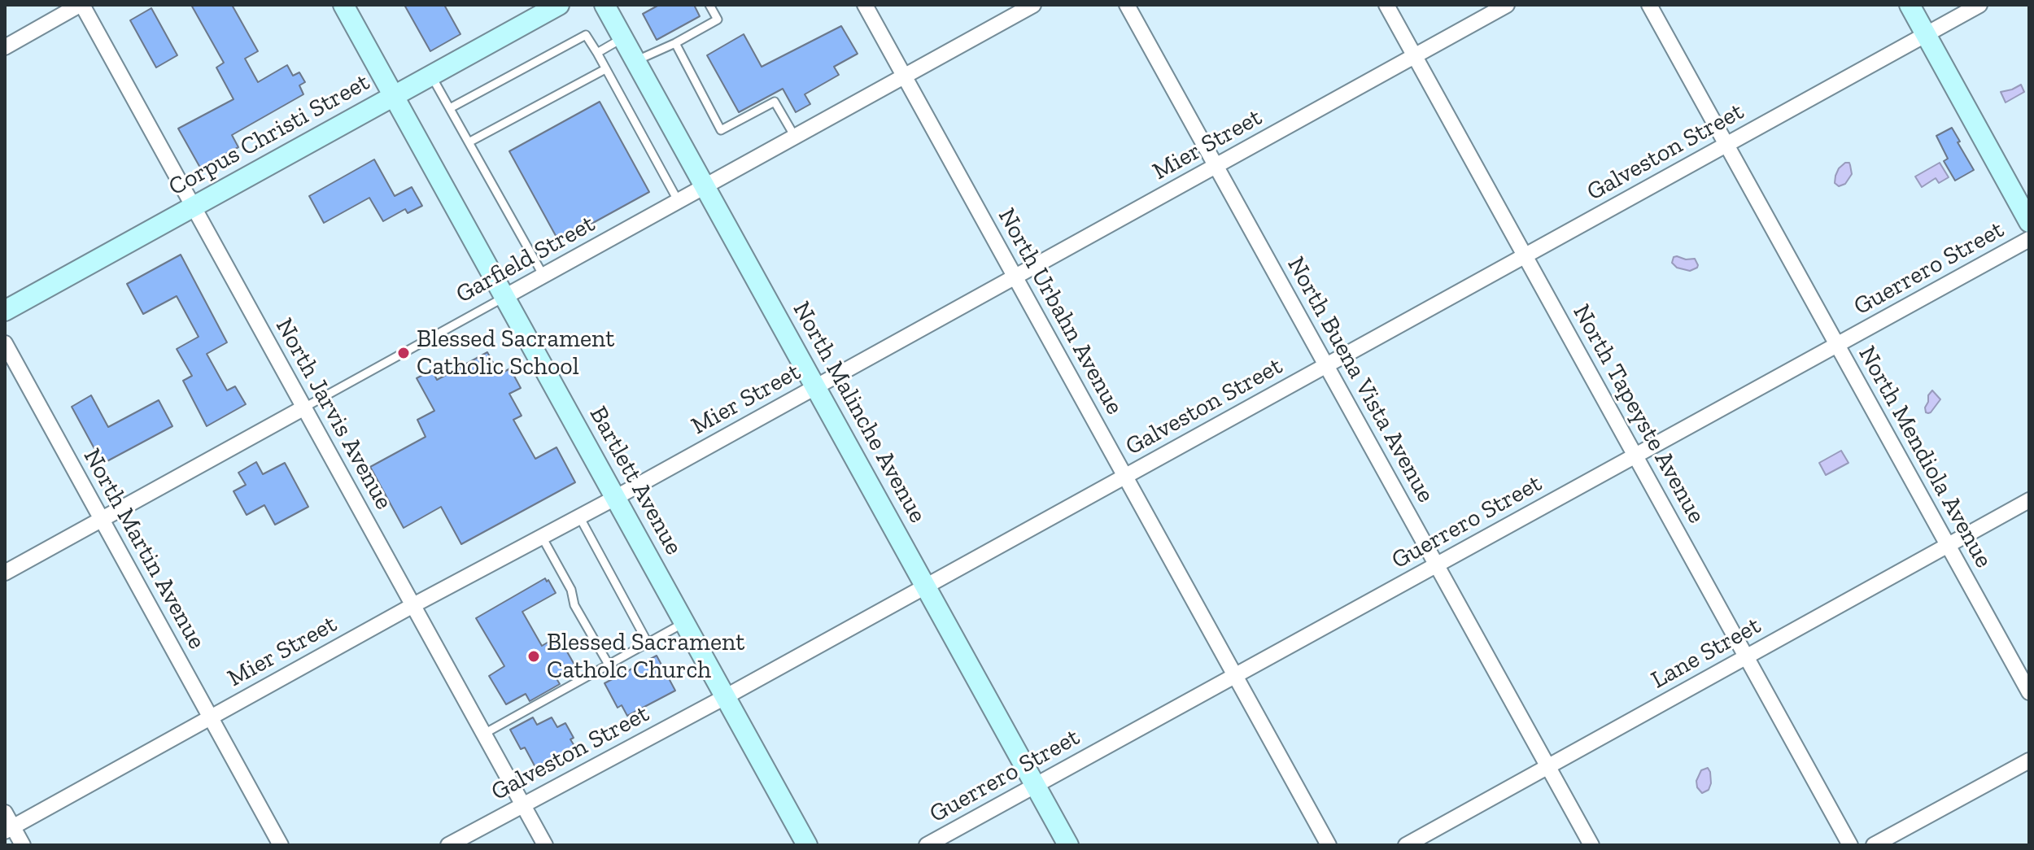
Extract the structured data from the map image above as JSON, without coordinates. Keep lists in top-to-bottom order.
{
  "streets": {
    "main road": ["Corpus Christi Street", "North Malinche Avenue", "Bartlett Avenue"],
    "street": [
      "Mier Street",
      "Galveston Street",
      "Garfield Street",
      "Guerrero Street",
      "North Urbahn Avenue",
      "North Buena Vista Avenue",
      "North Jarvis Avenue",
      "North Tapeyste Avenue",
      "North Mendiola Avenue",
      "North Martin Avenue",
      "Lane Street"
    ]
  },
  "crossings": [
    ["Corpus Christi Street", "North Jarvis Avenue"],
    ["Corpus Christi Street", "Bartlett Avenue"],
    ["Mier Street", "North Urbahn Avenue"],
    ["Mier Street", "North Buena Vista Avenue"],
    ["Mier Street", "North Malinche Avenue"],
    ["Mier Street", "North Jarvis Avenue"],
    ["Mier Street", "North Tapeyste Avenue"],
    ["Mier Street", "Bartlett Avenue"],
    ["Mier Street", "North Martin Avenue"],
    ["Galveston Street", "North Urbahn Avenue"],
    ["Galveston Street", "North Buena Vista Avenue"],
    ["Galveston Street", "North Malinche Avenue"],
    ["Galveston Street", "North Jarvis Avenue"],
    ["Galveston Street", "North Tapeyste Avenue"],
    ["Galveston Street", "North Mendiola Avenue"],
    ["Galveston Street", "Bartlett Avenue"],
    ["Garfield Street", "North Urbahn Avenue"],
    ["Garfield Street", "North Malinche Avenue"],
    ["Garfield Street", "North Jarvis Avenue"],
    ["Garfield Street", "Bartlett Avenue"],
    ["Garfield Street", "North Martin Avenue"],
    ["Guerrero Street", "North Urbahn Avenue"],
    ["Guerrero Street", "North Buena Vista Avenue"],
    ["Guerrero Street", "North Malinche Avenue"],
    ["Guerrero Street", "North Tapeyste Avenue"],
    ["Guerrero Street", "North Mendiola Avenue"],
    ["North Buena Vista Avenue", "Lane Street"],
    ["North Tapeyste Avenue", "Lane Street"],
    ["North Mendiola Avenue", "Lane Street"]
  ],
  "places": ["Blessed Sacrament Catholic School", "Blessed Sacrament Catholc Church"]
}
